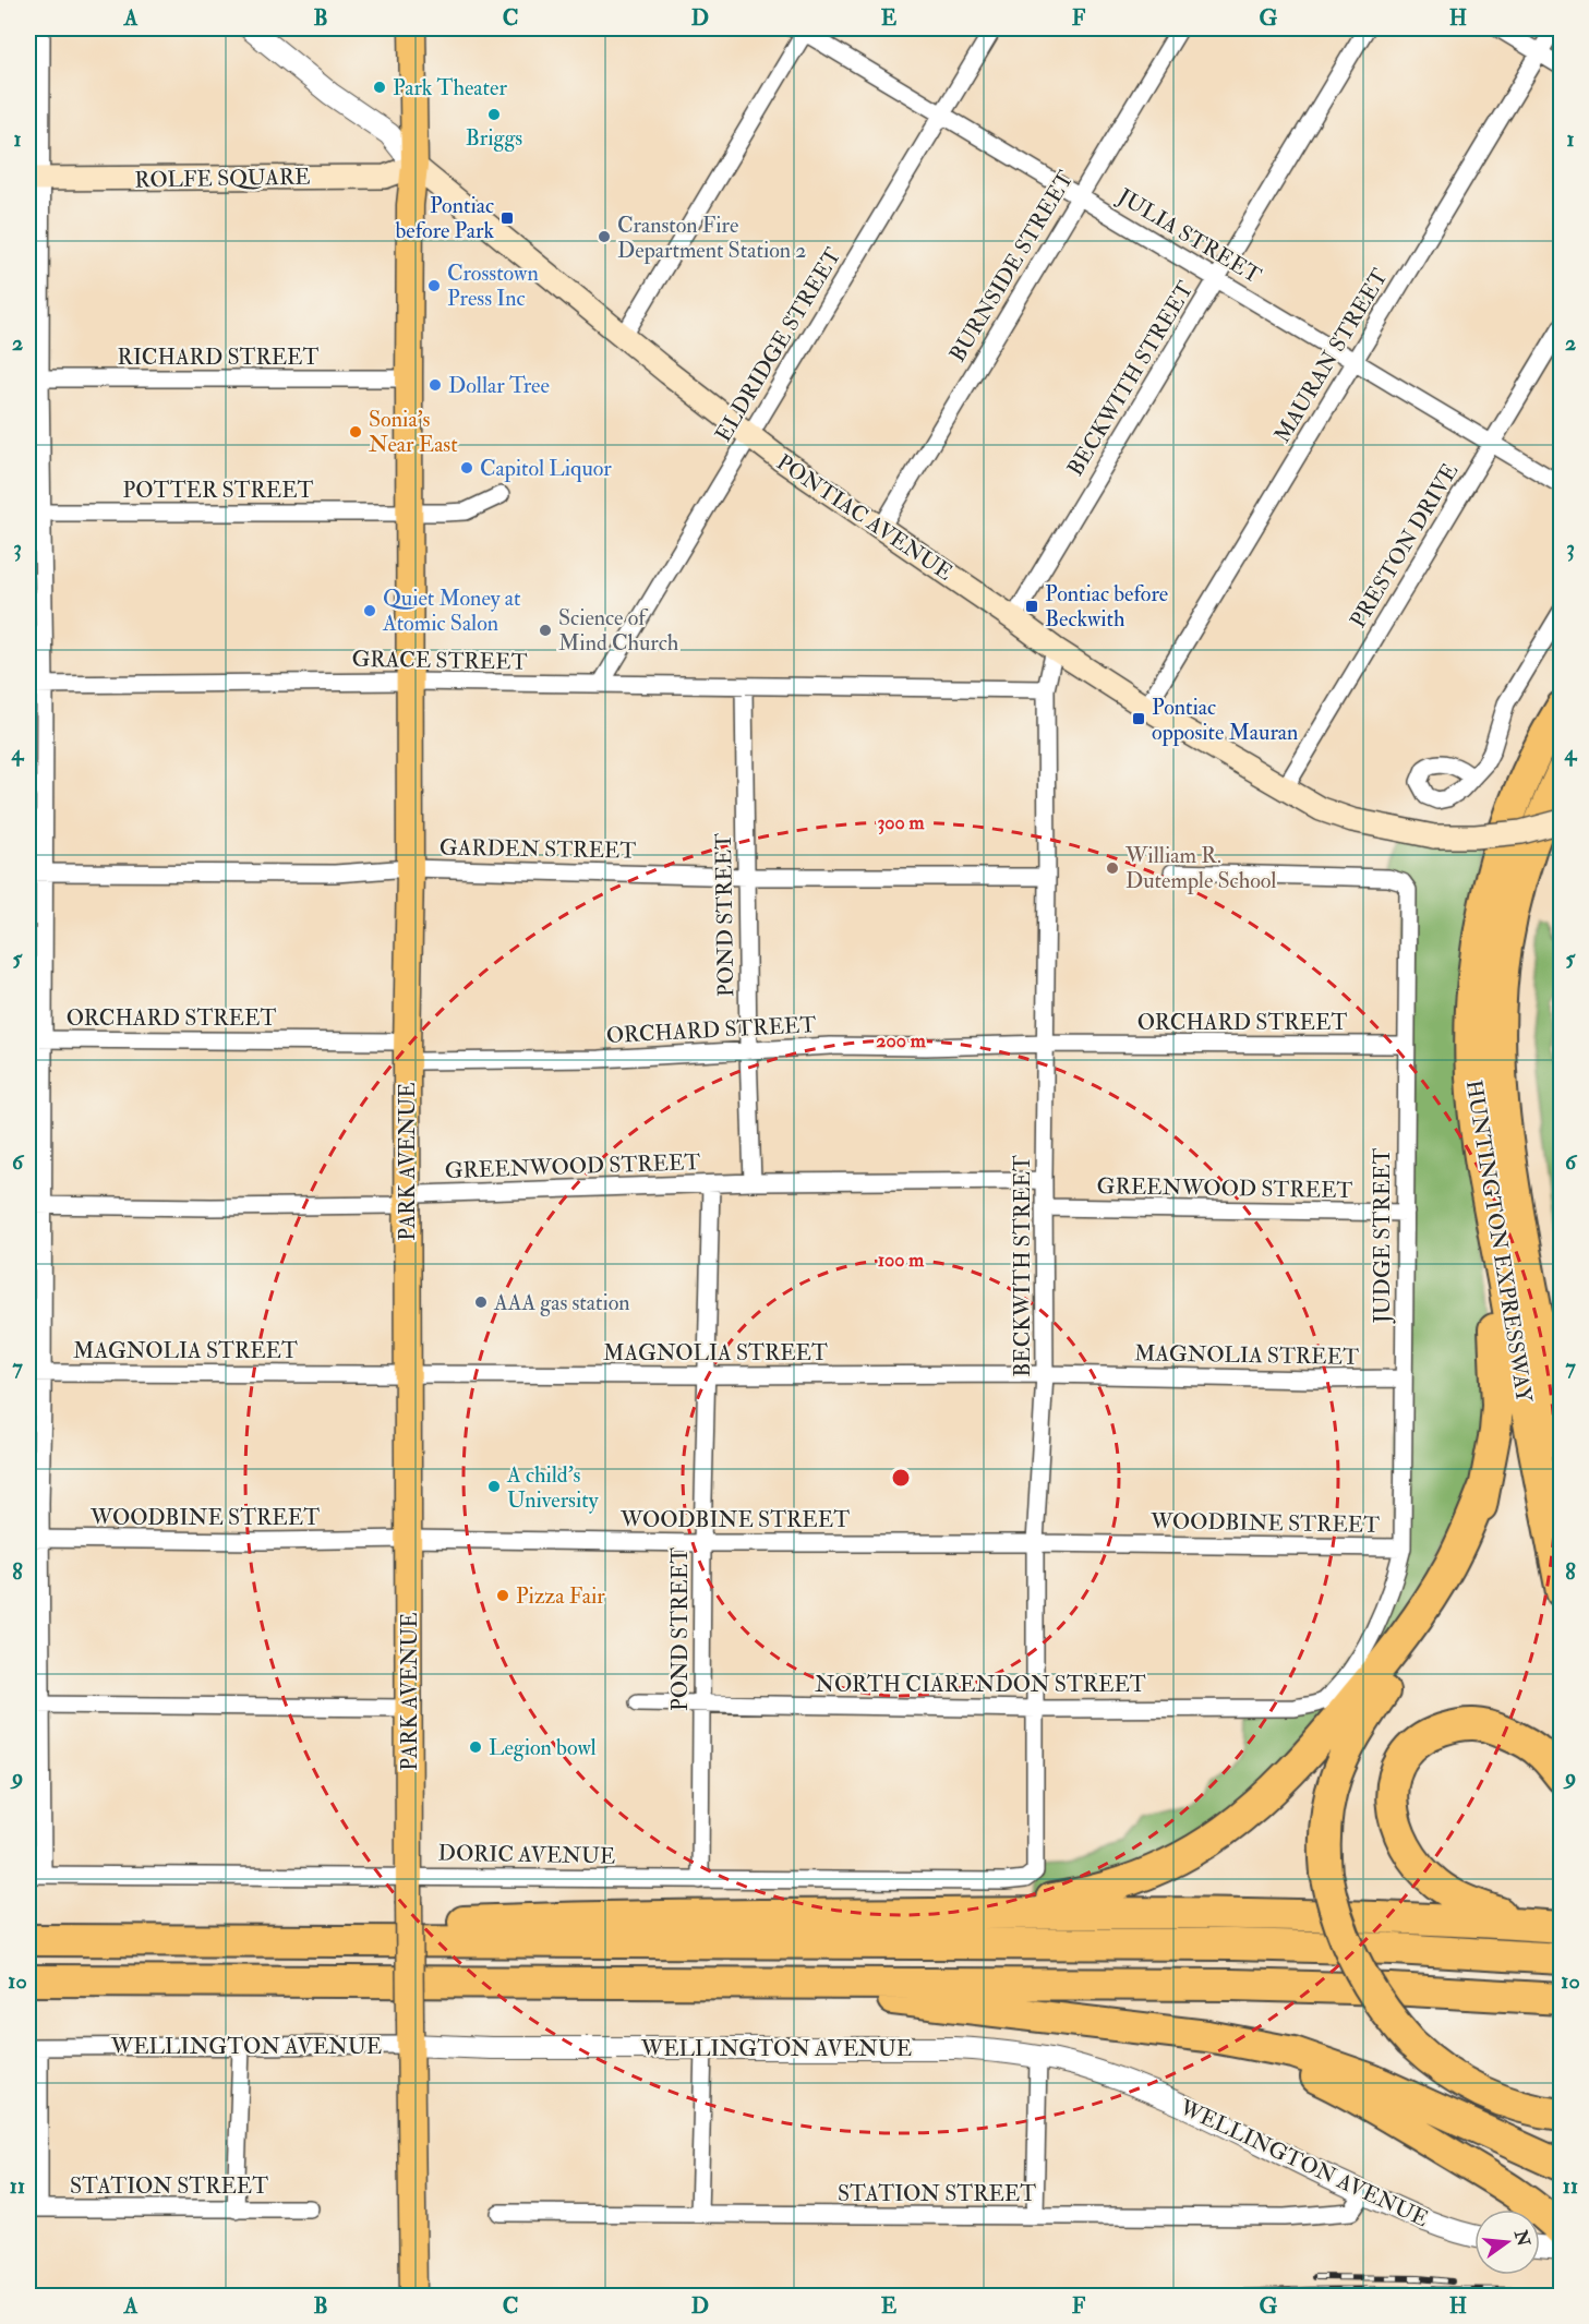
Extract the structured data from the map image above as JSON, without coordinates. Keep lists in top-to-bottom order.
{
  "streets": {
    "highway": ["HUNTINGTON EXPRESSWAY"],
    "main road": ["ROLFE SQUARE", "PONTIAC AVENUE", "PARK AVENUE"],
    "street": [
      "JULIA STREET",
      "BURNSIDE STREET",
      "ELDRIDGE STREET",
      "MAURAN STREET",
      "RICHARD STREET",
      "BECKWITH STREET",
      "POTTER STREET",
      "PRESTON DRIVE",
      "GRACE STREET",
      "GARDEN STREET",
      "POND STREET",
      "ORCHARD STREET",
      "GREENWOOD STREET",
      "JUDGE STREET",
      "MAGNOLIA STREET",
      "WOODBINE STREET",
      "NORTH CIARENDON STREET",
      "DORIC AVENUE",
      "WELLINGTON AVENUE",
      "STATION STREET"
    ]
  },
  "crossings": [
    ["ROLFE SQUARE", "PONTIAC AVENUE"],
    ["ROLFE SQUARE", "PARK AVENUE"],
    ["JULIA STREET", "BURNSIDE STREET"],
    ["JULIA STREET", "ELDRIDGE STREET"],
    ["JULIA STREET", "MAURAN STREET"],
    ["JULIA STREET", "BECKWITH STREET"],
    ["JULIA STREET", "PRESTON DRIVE"],
    ["BURNSIDE STREET", "PONTIAC AVENUE"],
    ["ELDRIDGE STREET", "PONTIAC AVENUE"],
    ["ELDRIDGE STREET", "GRACE STREET"],
    ["MAURAN STREET", "PONTIAC AVENUE"],
    ["RICHARD STREET", "PARK AVENUE"],
    ["BECKWITH STREET", "PONTIAC AVENUE"],
    ["BECKWITH STREET", "GRACE STREET"],
    ["BECKWITH STREET", "GARDEN STREET"],
    ["BECKWITH STREET", "ORCHARD STREET"],
    ["BECKWITH STREET", "GREENWOOD STREET"],
    ["BECKWITH STREET", "MAGNOLIA STREET"],
    ["BECKWITH STREET", "WOODBINE STREET"],
    ["BECKWITH STREET", "NORTH CIARENDON STREET"],
    ["BECKWITH STREET", "DORIC AVENUE"],
    ["POTTER STREET", "PARK AVENUE"],
    ["PONTIAC AVENUE", "PRESTON DRIVE"],
    ["PONTIAC AVENUE", "PARK AVENUE"],
    ["GRACE STREET", "POND STREET"],
    ["GRACE STREET", "PARK AVENUE"],
    ["GARDEN STREET", "POND STREET"],
    ["GARDEN STREET", "PARK AVENUE"],
    ["POND STREET", "ORCHARD STREET"],
    ["POND STREET", "GREENWOOD STREET"],
    ["POND STREET", "MAGNOLIA STREET"],
    ["POND STREET", "WOODBINE STREET"],
    ["POND STREET", "NORTH CIARENDON STREET"],
    ["POND STREET", "DORIC AVENUE"],
    ["ORCHARD STREET", "PARK AVENUE"],
    ["ORCHARD STREET", "JUDGE STREET"],
    ["PARK AVENUE", "GREENWOOD STREET"],
    ["PARK AVENUE", "MAGNOLIA STREET"],
    ["PARK AVENUE", "WOODBINE STREET"],
    ["PARK AVENUE", "DORIC AVENUE"],
    ["PARK AVENUE", "WELLINGTON AVENUE"],
    ["GREENWOOD STREET", "JUDGE STREET"],
    ["JUDGE STREET", "MAGNOLIA STREET"],
    ["JUDGE STREET", "WOODBINE STREET"],
    ["JUDGE STREET", "NORTH CIARENDON STREET"],
    ["WELLINGTON AVENUE", "STATION STREET"]
  ],
  "places": {
    "other": [
      "Park Theater",
      "Briggs",
      "Cranston Fire Department Station 2",
      "Crosstown Press Inc",
      "Dollar Tree",
      "Sonia's Near East",
      "Capitol Liquor",
      "Quiet Money at Atomic Salon",
      "Science of Mind Church",
      "William R. Dutemple School",
      "AAA gas station",
      "A child's University",
      "Pizza Fair",
      "Legion bowl"
    ],
    "transit": ["Pontiac before Park", "Pontiac before Beckwith", "Pontiac opposite Mauran"]
  },
  "north": "right",
  "grid": {
    "columns": [
      "A",
      "B",
      "C",
      "D",
      "E",
      "F",
      "G",
      "H"
    ],
    "rows": [
      "1",
      "2",
      "3",
      "4",
      "5",
      "6",
      "7",
      "8",
      "9",
      "10",
      "11"
    ]
  },
  "rings": ["300 m", "200 m", "100 m"]
}
